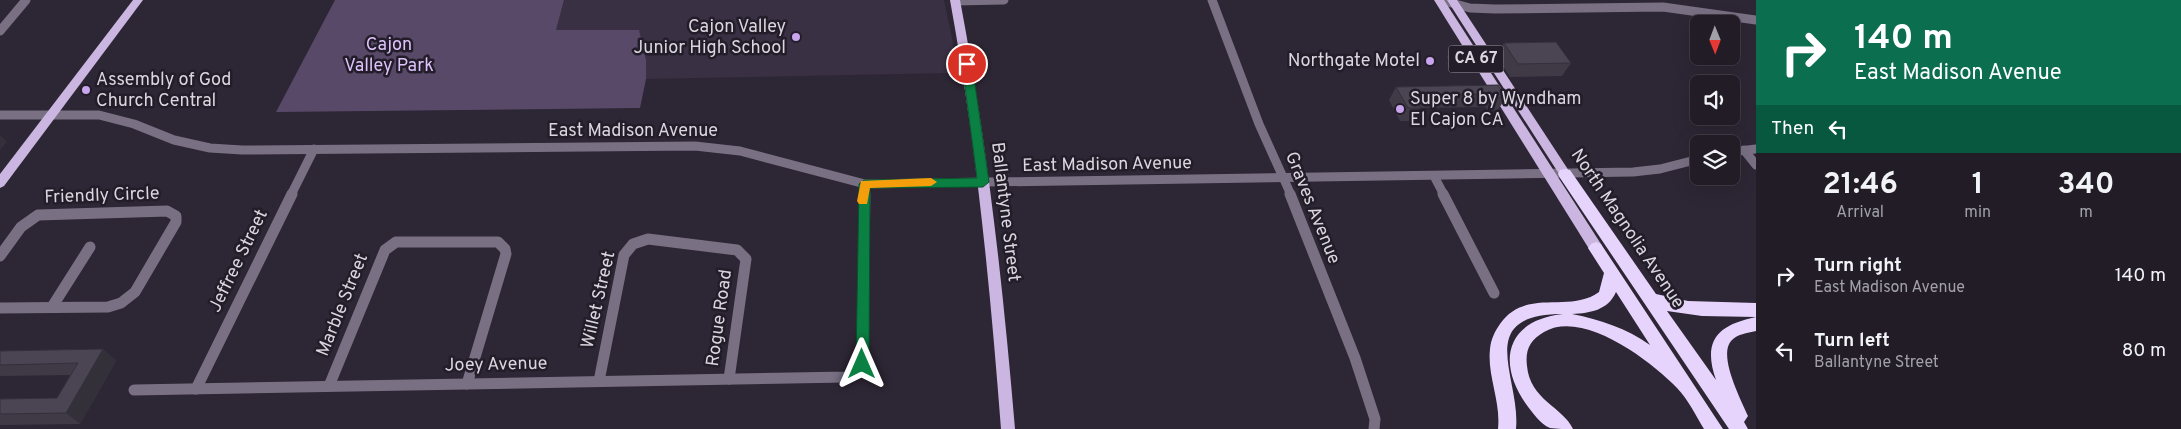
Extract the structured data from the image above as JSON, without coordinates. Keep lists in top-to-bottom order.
{
  "streets": {
    "highway": ["North Magnolia Avenue"],
    "main road": ["CA 67", "Ballantyne Street"],
    "street": [
      "East Madison Avenue",
      "Friendly Circle",
      "Graves Avenue",
      "Jeffree Street",
      "Willet Street",
      "Marble Street",
      "Rogue Road",
      "Joey Avenue"
    ]
  },
  "crossings": [
    ["East Madison Avenue", "Graves Avenue"],
    ["East Madison Avenue", "Ballantyne Street"],
    ["East Madison Avenue", "North Magnolia Avenue"],
    ["East Madison Avenue", "Jeffree Street"],
    ["East Madison Avenue", "Joey Avenue"],
    ["Jeffree Street", "Joey Avenue"],
    ["Willet Street", "Rogue Road"],
    ["Willet Street", "Joey Avenue"],
    ["Marble Street", "Joey Avenue"],
    ["Rogue Road", "Joey Avenue"]
  ],
  "parks": ["Cajon Valley Park"],
  "places": [
    "Cajon Valley Junior High School",
    "Northgate Motel",
    "Assembly of God Church Central",
    "Super 8 by Wyndham El Cajon CA"
  ],
  "north": "bottom",
  "page": {
    "turn": ["140 m", "East Madison Avenue"],
    "then": "Then",
    "eta": [
      "21:46",
      "Arrival",
      "1",
      "min",
      "340",
      "m"
    ],
    "list": [
      {
        "name": "Turn right",
        "note": "East Madison Avenue",
        "value": "140 m"
      },
      {
        "name": "Turn left",
        "note": "Ballantyne Street",
        "value": "80 m"
      }
    ]
  }
}
